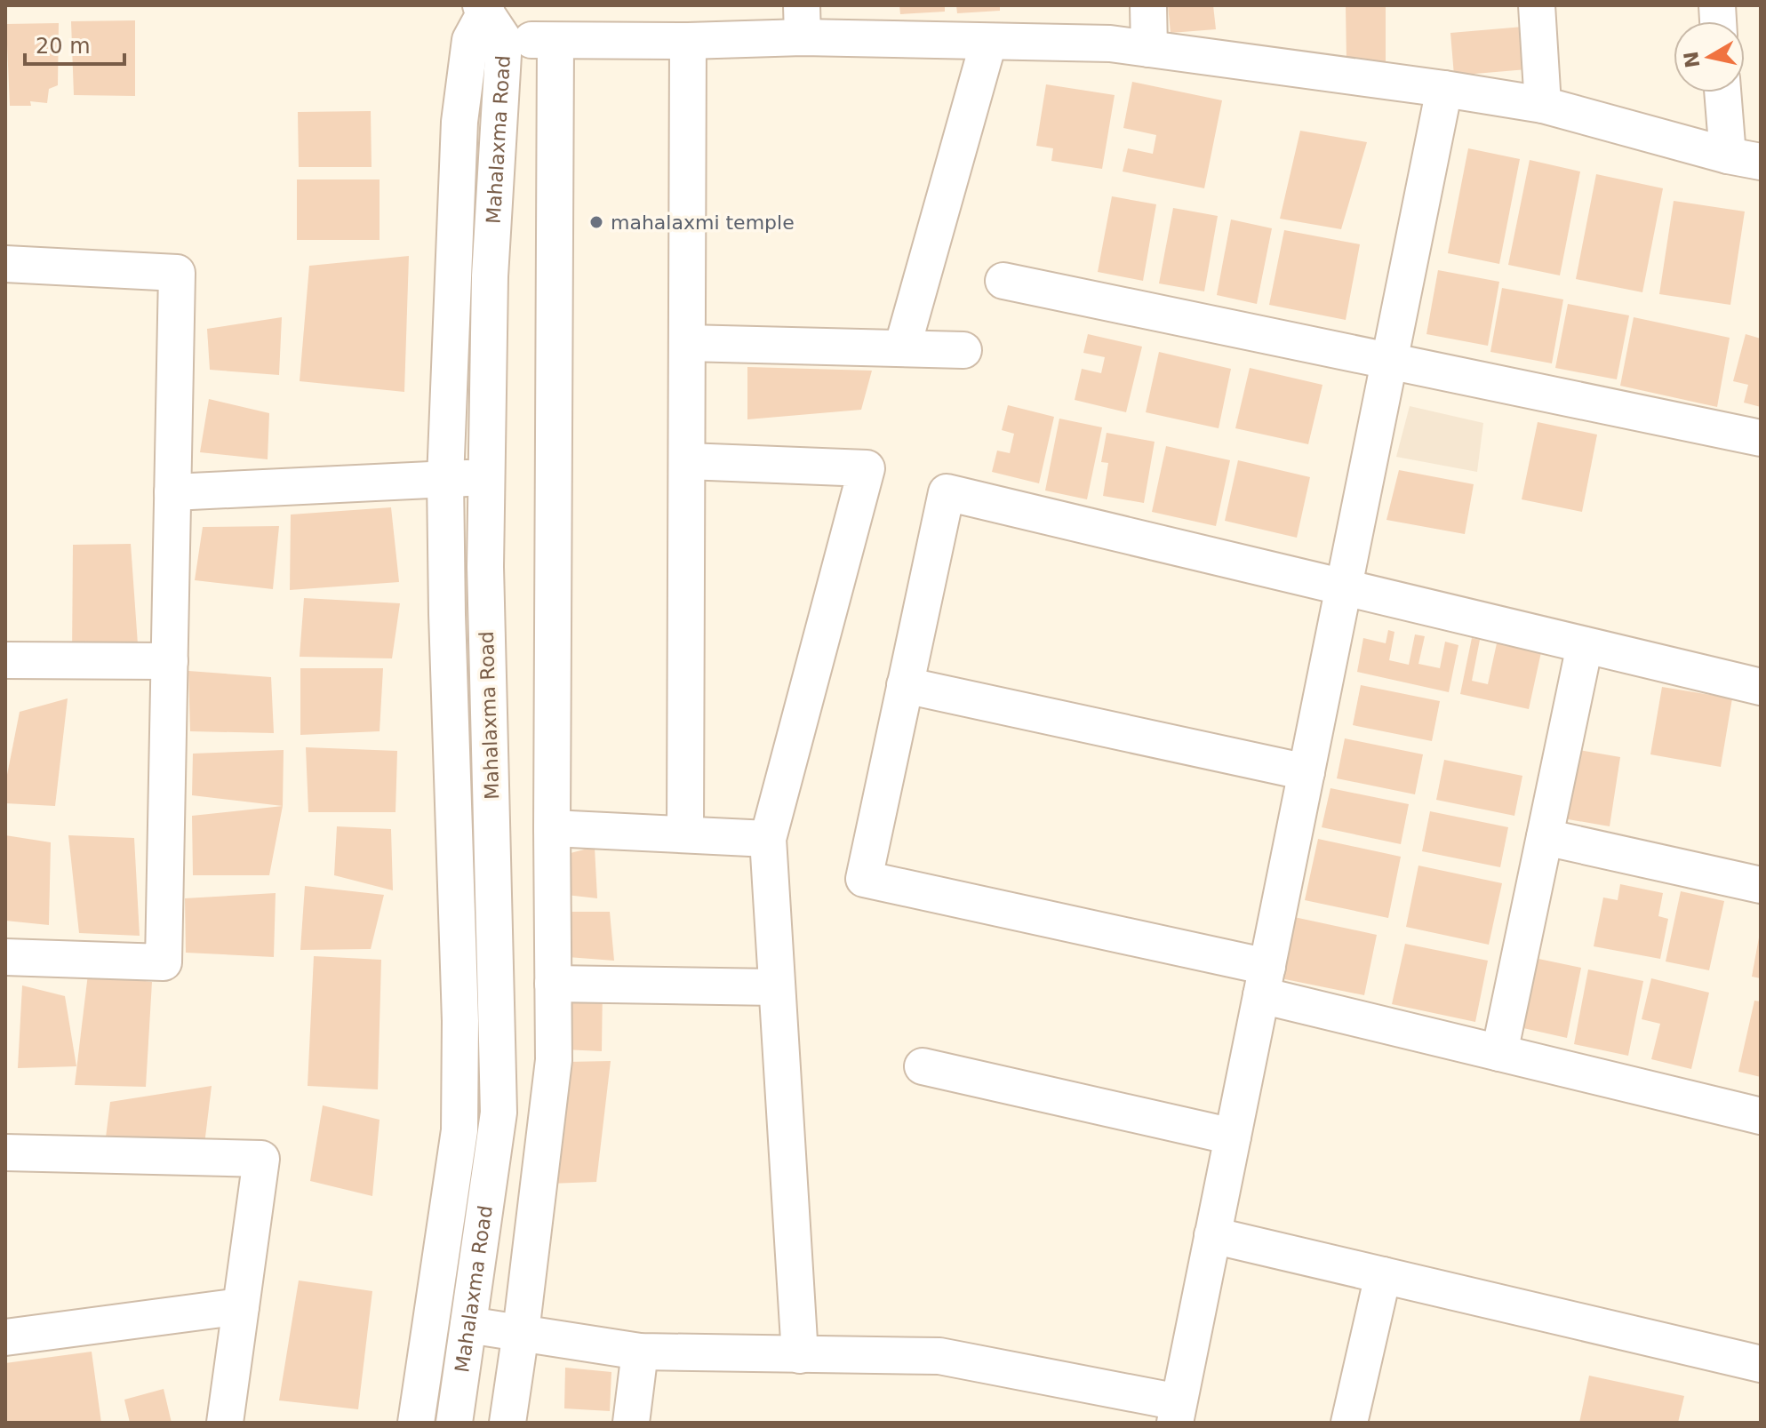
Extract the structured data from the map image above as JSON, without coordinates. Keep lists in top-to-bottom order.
{
  "streets": {
    "street": ["Mahalaxma Road"]
  },
  "places": ["mahalaxmi temple"],
  "scale_bar": "20 m",
  "north": "left"
}
